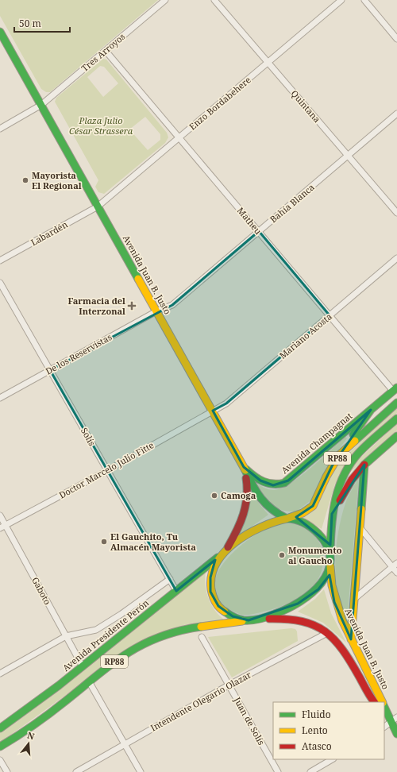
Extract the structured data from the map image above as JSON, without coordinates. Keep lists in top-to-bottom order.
{
  "streets": {
    "main road": [
      "Avenida Juan B. Justo",
      "Avenida Champagnat",
      "RP88",
      "Avenida Presidente Perón"
    ],
    "street": [
      "Tres Arroyos",
      "Enzo Bordabehere",
      "Quintana",
      "Bahía Blanca",
      "Matheu",
      "Labardén",
      "Mariano Acosta",
      "De los Reservistas",
      "Solís",
      "Doctor Marcelo Julio Fitte",
      "Gaboto",
      "Intendente Olegario Olazar",
      "Juan de Solís"
    ]
  },
  "crossings": [
    ["Tres Arroyos", "Matheu"],
    ["Tres Arroyos", "Avenida Juan B. Justo"],
    ["Enzo Bordabehere", "Quintana"],
    ["Enzo Bordabehere", "Matheu"],
    ["Enzo Bordabehere", "Labardén"],
    ["Enzo Bordabehere", "Avenida Juan B. Justo"],
    ["Quintana", "Bahía Blanca"],
    ["Bahía Blanca", "Matheu"],
    ["Bahía Blanca", "De los Reservistas"],
    ["Matheu", "Mariano Acosta"],
    ["Matheu", "Avenida Champagnat"],
    ["Labardén", "Avenida Juan B. Justo"],
    ["Avenida Juan B. Justo", "Mariano Acosta"],
    ["Avenida Juan B. Justo", "De los Reservistas"],
    ["Avenida Juan B. Justo", "Avenida Champagnat"],
    ["Avenida Juan B. Justo", "RP88"],
    ["Avenida Juan B. Justo", "Doctor Marcelo Julio Fitte"],
    ["Avenida Juan B. Justo", "Avenida Presidente Perón"],
    ["Avenida Juan B. Justo", "Intendente Olegario Olazar"],
    ["Mariano Acosta", "Doctor Marcelo Julio Fitte"],
    ["De los Reservistas", "Solís"],
    ["Solís", "Doctor Marcelo Julio Fitte"],
    ["Solís", "Avenida Presidente Perón"],
    ["RP88", "Avenida Presidente Perón"],
    ["Doctor Marcelo Julio Fitte", "Gaboto"],
    ["Gaboto", "Avenida Presidente Perón"],
    ["Intendente Olegario Olazar", "Juan de Solís"]
  ],
  "parks": ["Plaza Julio César Strassera"],
  "places": {
    "other": [
      "Mayorista El Regional",
      "Camoga",
      "El Gauchito, Tu Almacén Mayorista",
      "Monumento al Gaucho"
    ],
    "health": ["Farmacia del Interzonal"]
  },
  "legend": ["Fluido", "Lento", "Atasco"],
  "scale_bar": "50 m",
  "north": "top"
}
